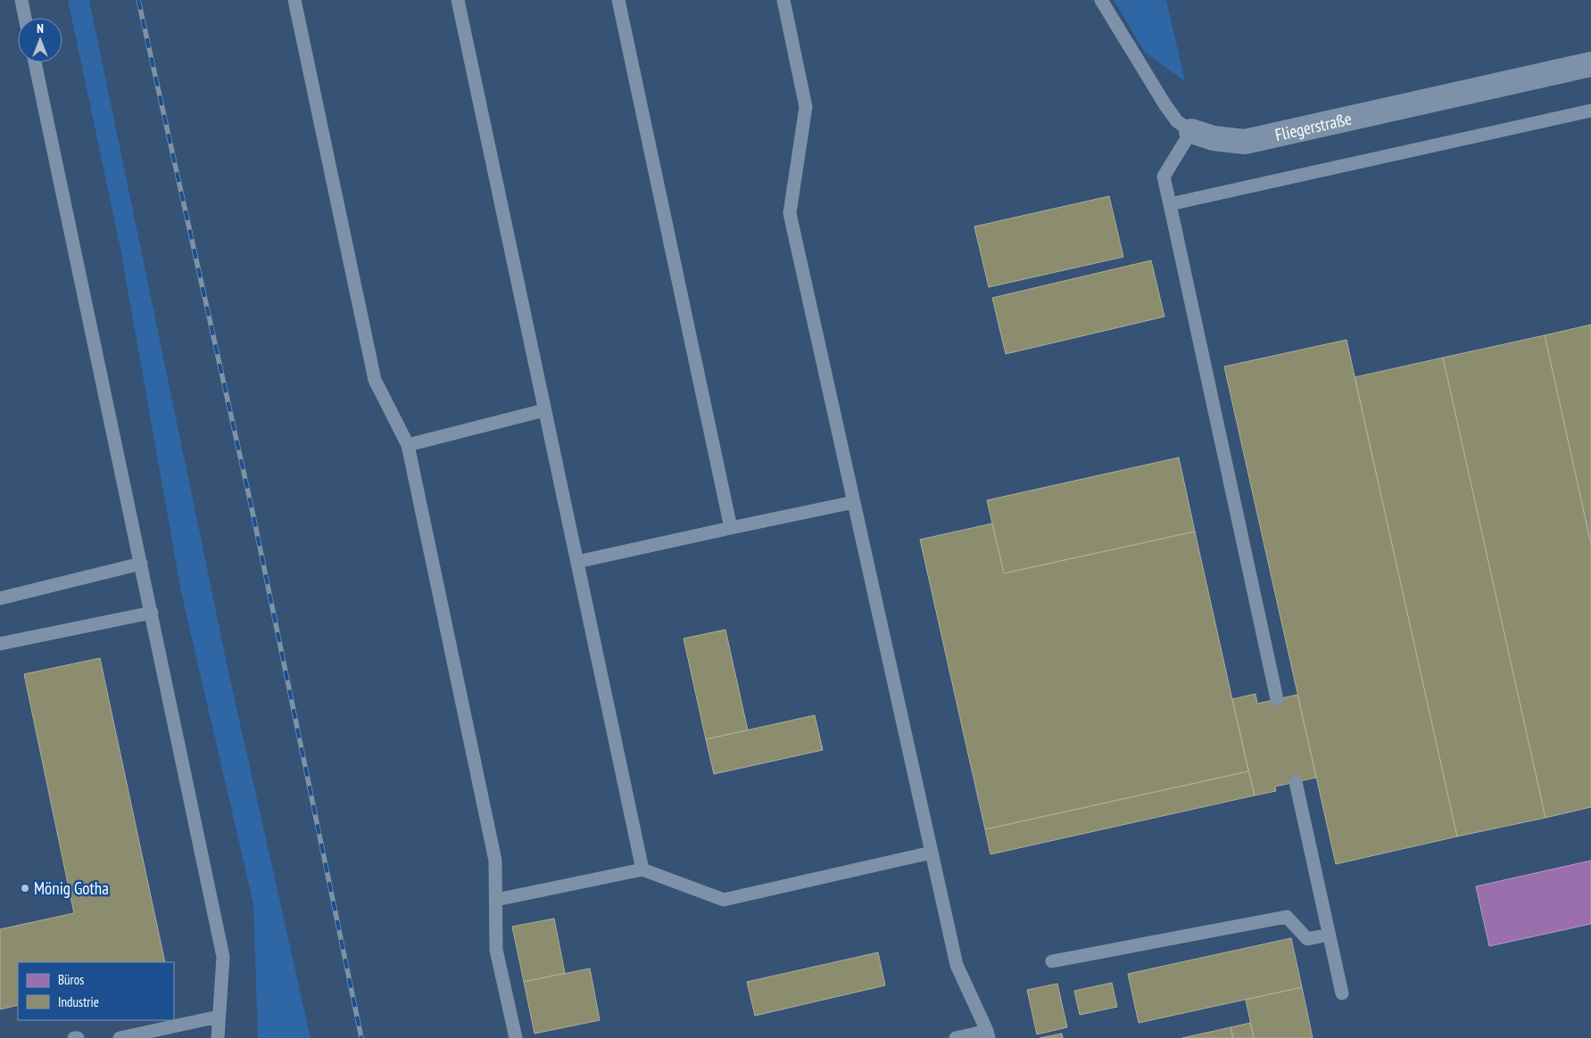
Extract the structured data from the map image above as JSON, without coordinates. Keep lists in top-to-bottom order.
{
  "streets": {
    "street": ["Fliegerstraße"]
  },
  "places": ["Mönig Gotha"],
  "legend": ["Büros", "Industrie"],
  "north": "top"
}
